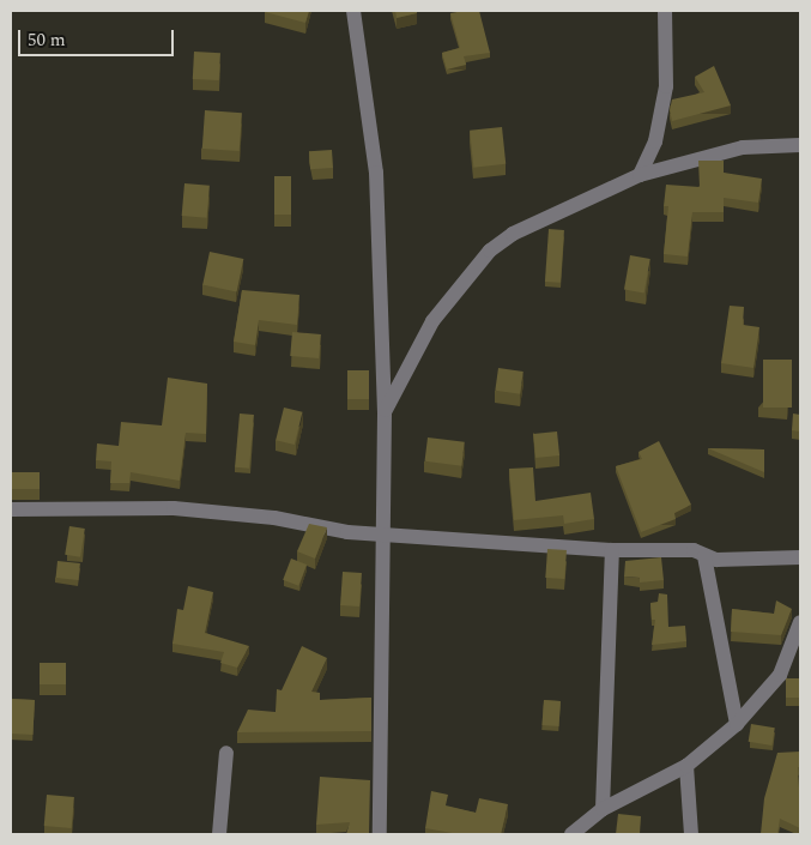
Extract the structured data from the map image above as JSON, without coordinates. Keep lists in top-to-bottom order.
{
  "scale_bar": "50 m"
}
